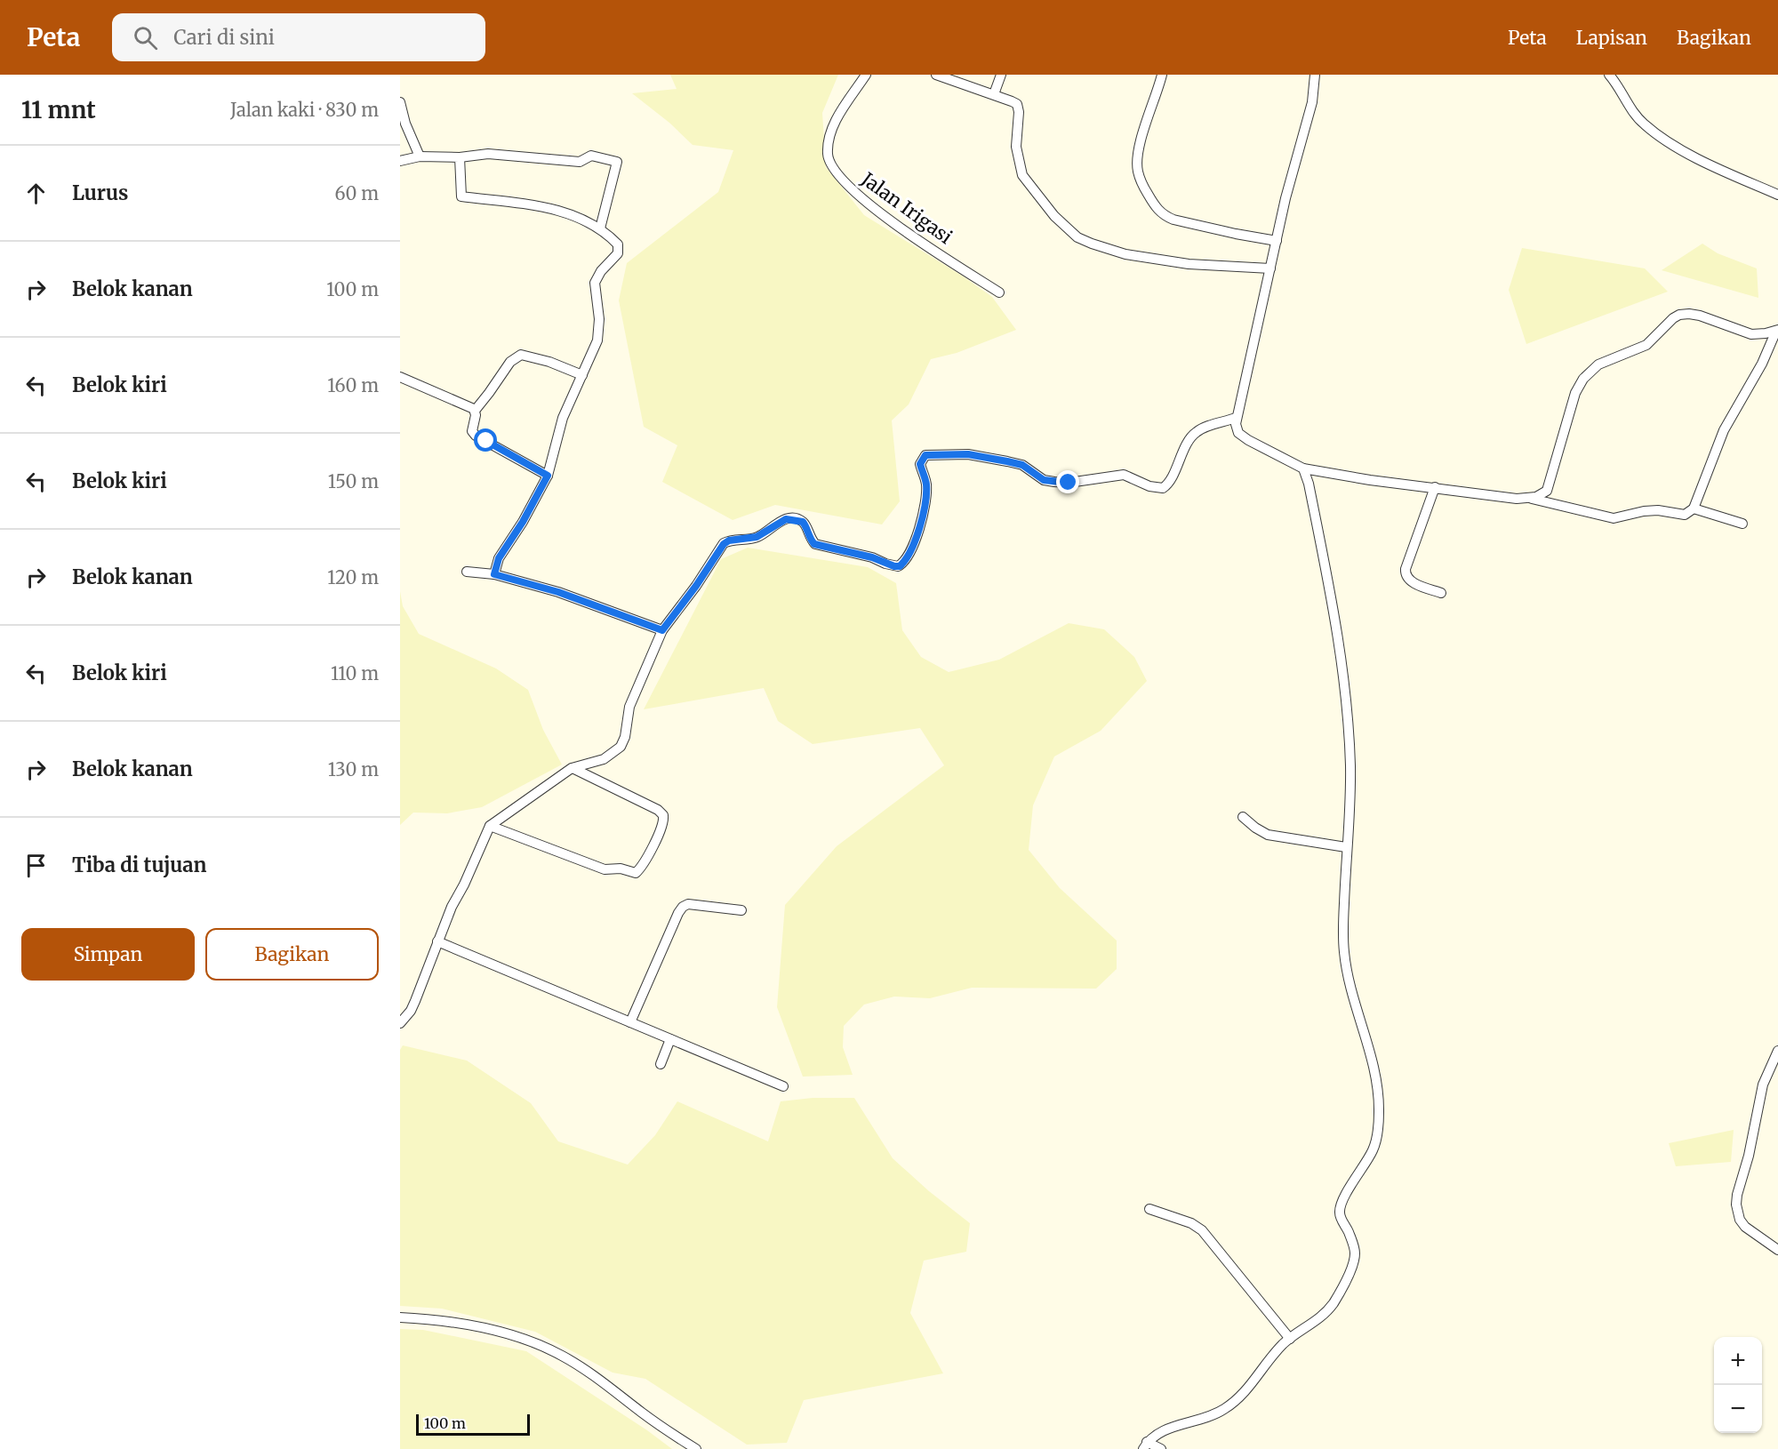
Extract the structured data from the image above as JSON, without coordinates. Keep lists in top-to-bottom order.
{
  "streets": {
    "street": ["Jalan Irigasi"]
  },
  "scale_bar": "100 m",
  "page": {
    "header": "Peta",
    "search": "Cari di sini",
    "nav": ["Peta", "Lapisan", "Bagikan"],
    "heading": ["11 mnt", "Jalan kaki · 830 m"],
    "list": [
      ["Lurus", "60 m"],
      ["Belok kanan", "100 m"],
      ["Belok kiri", "160 m"],
      ["Belok kiri", "150 m"],
      ["Belok kanan", "120 m"],
      ["Belok kiri", "110 m"],
      ["Belok kanan", "130 m"],
      "Tiba di tujuan"
    ],
    "buttons": ["Simpan", "Bagikan"],
    "map_buttons": ["+", "−"],
    "scale": "100 m"
  }
}
